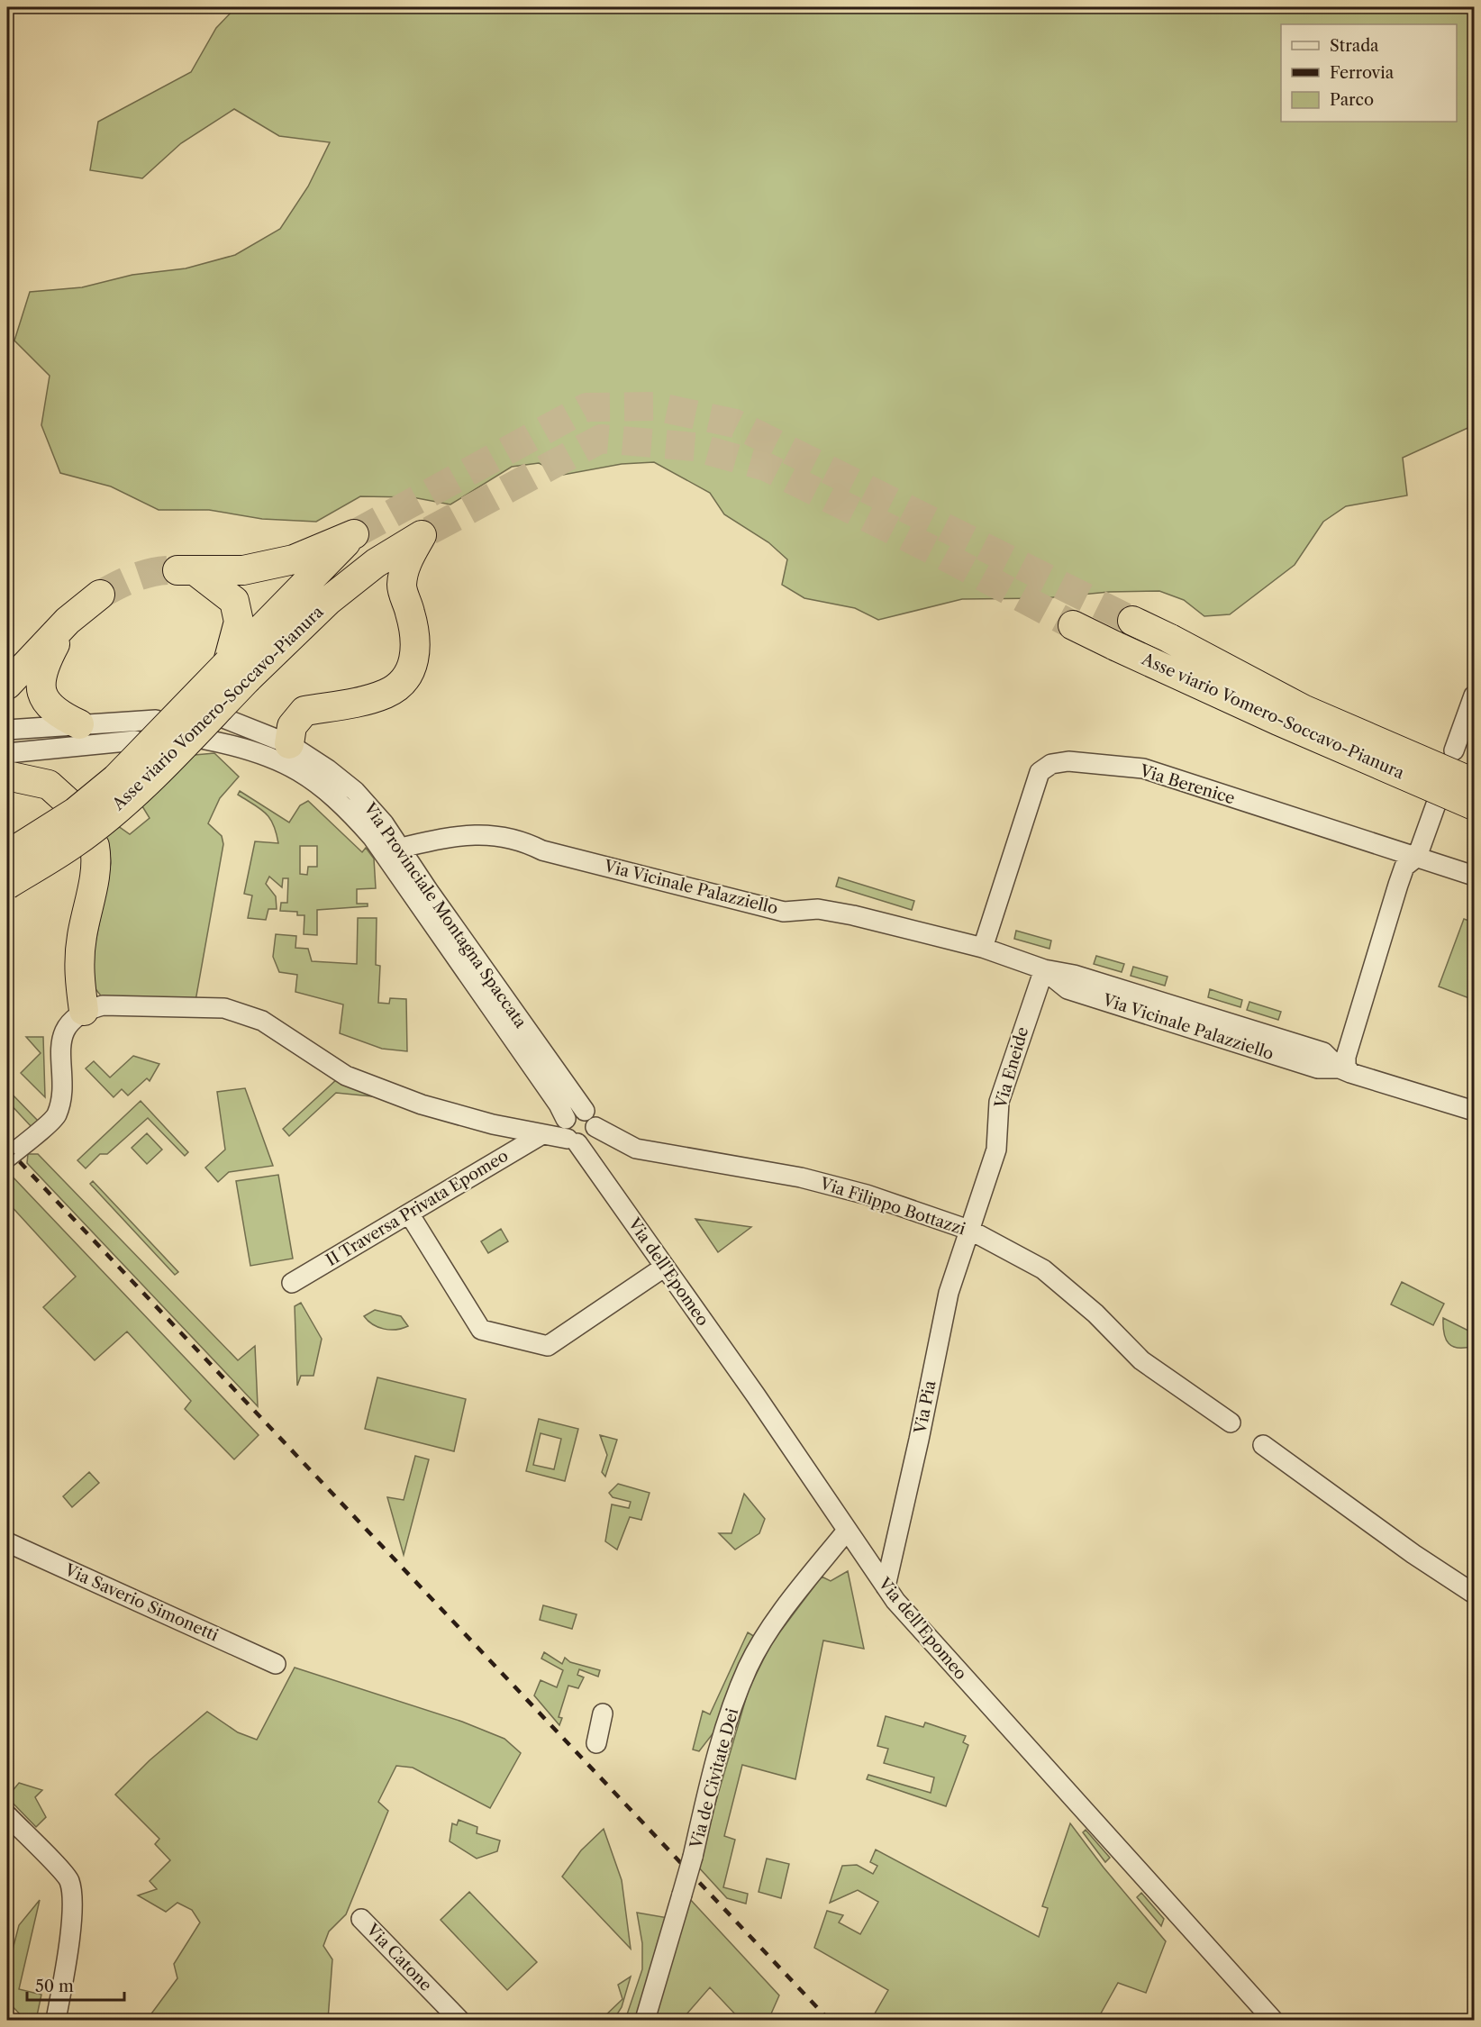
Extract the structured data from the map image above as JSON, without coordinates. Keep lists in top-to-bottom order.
{
  "streets": {
    "highway": ["Asse viario Vomero-Soccavo-Pianura"],
    "street": [
      "Via Berenice",
      "Via Vicinale Palazziello",
      "Via Provinciale Montagna Spaccata",
      "Via Eneide",
      "Via Filippo Bottazzi",
      "II Traversa Privata Epomeo",
      "Via dell'Epomeo",
      "Via Pia",
      "Via Saverio Simonetti",
      "Via de Civitate Dei",
      "Via Catone"
    ]
  },
  "crossings": [
    ["Asse viario Vomero-Soccavo-Pianura", "Via Provinciale Montagna Spaccata"],
    ["Via Berenice", "Via Vicinale Palazziello"],
    ["Via Vicinale Palazziello", "Via Provinciale Montagna Spaccata"],
    ["Via Vicinale Palazziello", "Via Eneide"],
    ["Via Provinciale Montagna Spaccata", "Via Filippo Bottazzi"],
    ["Via Provinciale Montagna Spaccata", "II Traversa Privata Epomeo"],
    ["Via Provinciale Montagna Spaccata", "Via dell'Epomeo"],
    ["Via Eneide", "Via Filippo Bottazzi"],
    ["Via Eneide", "Via Pia"],
    ["Via Filippo Bottazzi", "II Traversa Privata Epomeo"],
    ["Via Filippo Bottazzi", "Via dell'Epomeo"],
    ["Via Filippo Bottazzi", "Via Pia"],
    ["II Traversa Privata Epomeo", "Via dell'Epomeo"],
    ["Via dell'Epomeo", "Via Pia"],
    ["Via dell'Epomeo", "Via de Civitate Dei"]
  ],
  "legend": ["Strada", "Ferrovia", "Parco"],
  "scale_bar": "50 m"
}
